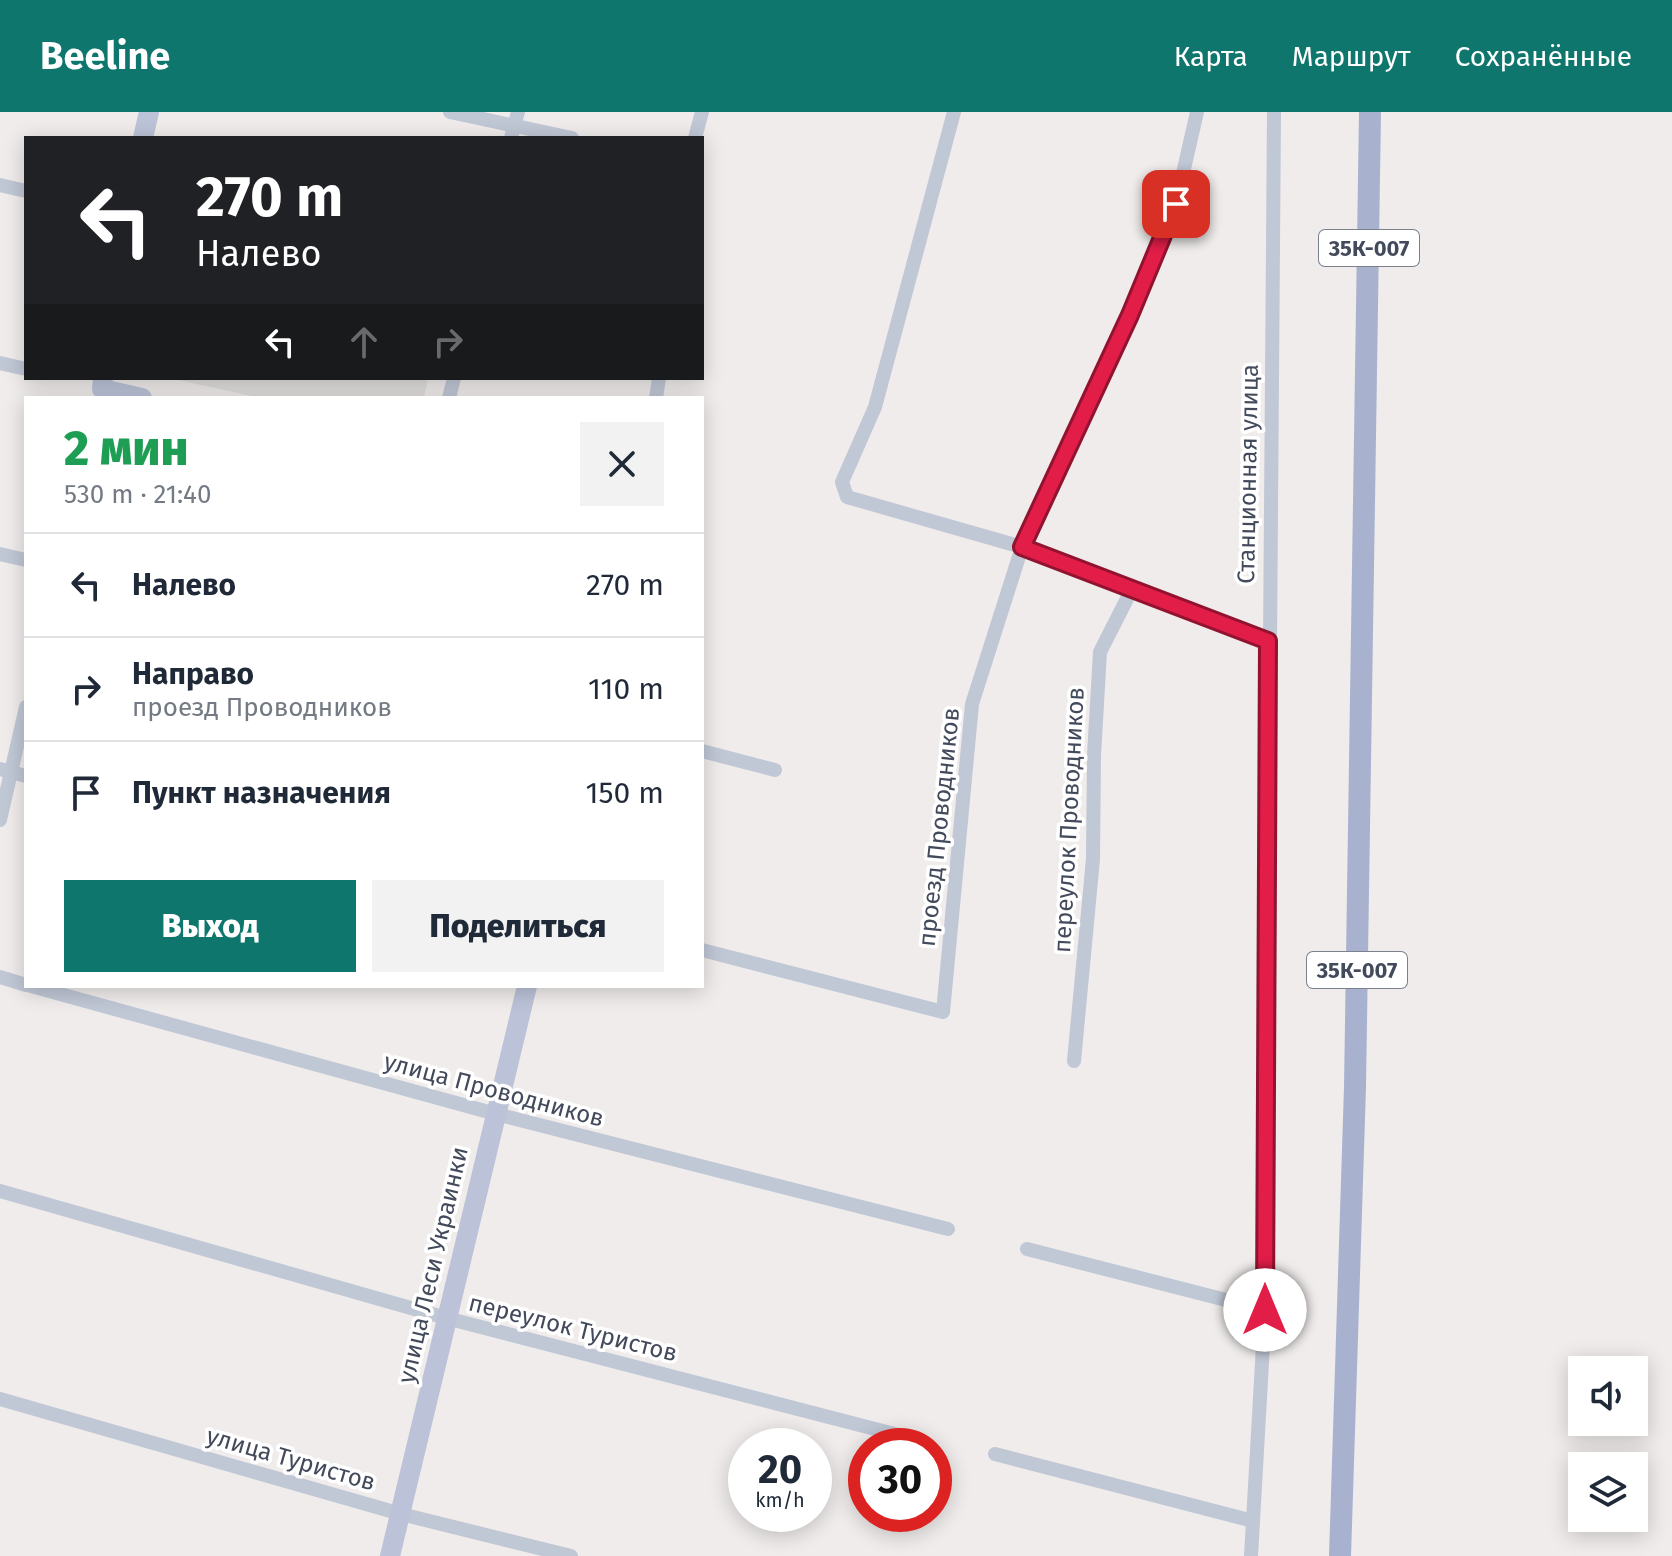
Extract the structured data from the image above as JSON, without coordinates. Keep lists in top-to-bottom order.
{
  "streets": {
    "main road": ["35К-007", "улица Леси Украинки"],
    "street": [
      "Станционная улица",
      "переулок Проводников",
      "проезд Проводников",
      "улица Проводников",
      "переулок Туристов",
      "улица Туристов"
    ]
  },
  "crossings": [
    ["улица Проводников", "улица Леси Украинки"],
    ["улица Леси Украинки", "переулок Туристов"],
    ["улица Леси Украинки", "улица Туристов"]
  ],
  "page": {
    "header": "Beeline",
    "nav": ["Карта", "Маршрут", "Сохранённые"],
    "turn": ["270 m", "Налево"],
    "heading": ["2 мин", "530 m · 21:40"],
    "list": [
      {
        "name": "Налево",
        "value": "270 m"
      },
      {
        "name": "Направо",
        "note": "проезд Проводников",
        "value": "110 m"
      },
      {
        "name": "Пункт назначения",
        "value": "150 m"
      }
    ],
    "buttons": ["Выход", "Поделиться"],
    "speed": "20 km/h",
    "limit": "30"
  }
}
